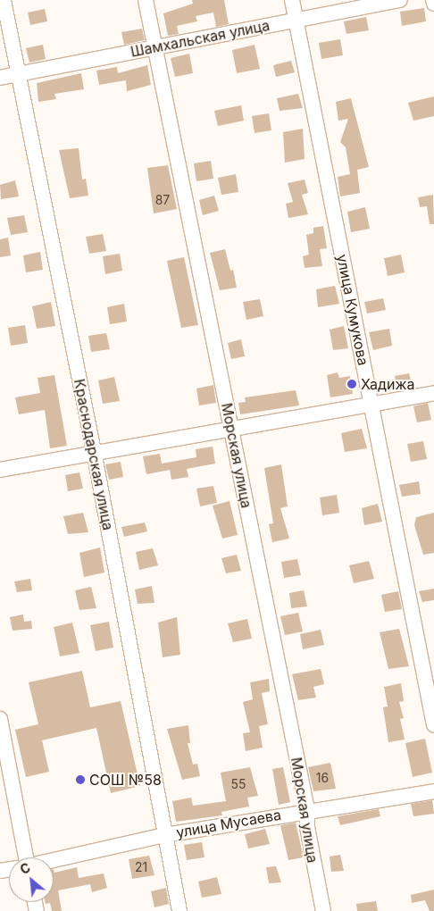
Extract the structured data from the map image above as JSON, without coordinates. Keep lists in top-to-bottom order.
{
  "streets": {
    "street": [
      "Шамхальская улица",
      "улица Кумукова",
      "Краснодарская улица",
      "Морская улица",
      "улица Мусаева"
    ]
  },
  "crossings": [
    ["Шамхальская улица", "улица Кумукова"],
    ["Шамхальская улица", "Краснодарская улица"],
    ["Шамхальская улица", "Морская улица"],
    ["Краснодарская улица", "улица Мусаева"],
    ["Морская улица", "улица Мусаева"]
  ],
  "places": ["Хадижа", "СОШ №58"],
  "house_numbers": [
    "87",
    "16",
    "55",
    "21"
  ],
  "north": "top left"
}
